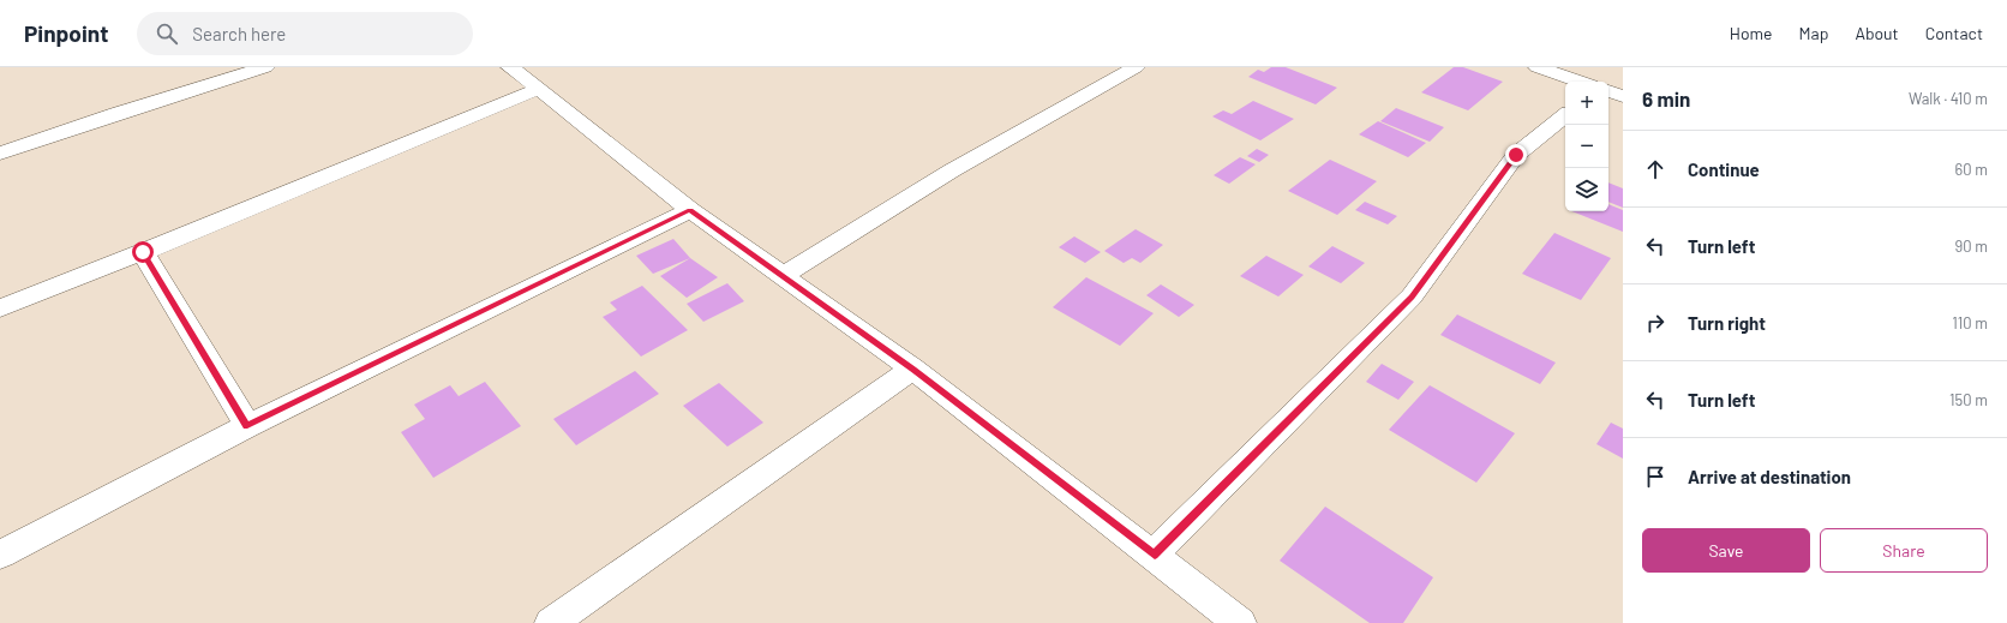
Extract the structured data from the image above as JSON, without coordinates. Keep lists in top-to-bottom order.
{
  "page": {
    "header": "Pinpoint",
    "search": "Search here",
    "nav": [
      "Home",
      "Map",
      "About",
      "Contact"
    ],
    "heading": ["6 min", "Walk · 410 m"],
    "map_buttons": ["+", "−"],
    "list": [
      ["Continue", "60 m"],
      ["Turn left", "90 m"],
      ["Turn right", "110 m"],
      ["Turn left", "150 m"],
      "Arrive at destination"
    ],
    "buttons": ["Save", "Share"]
  }
}
